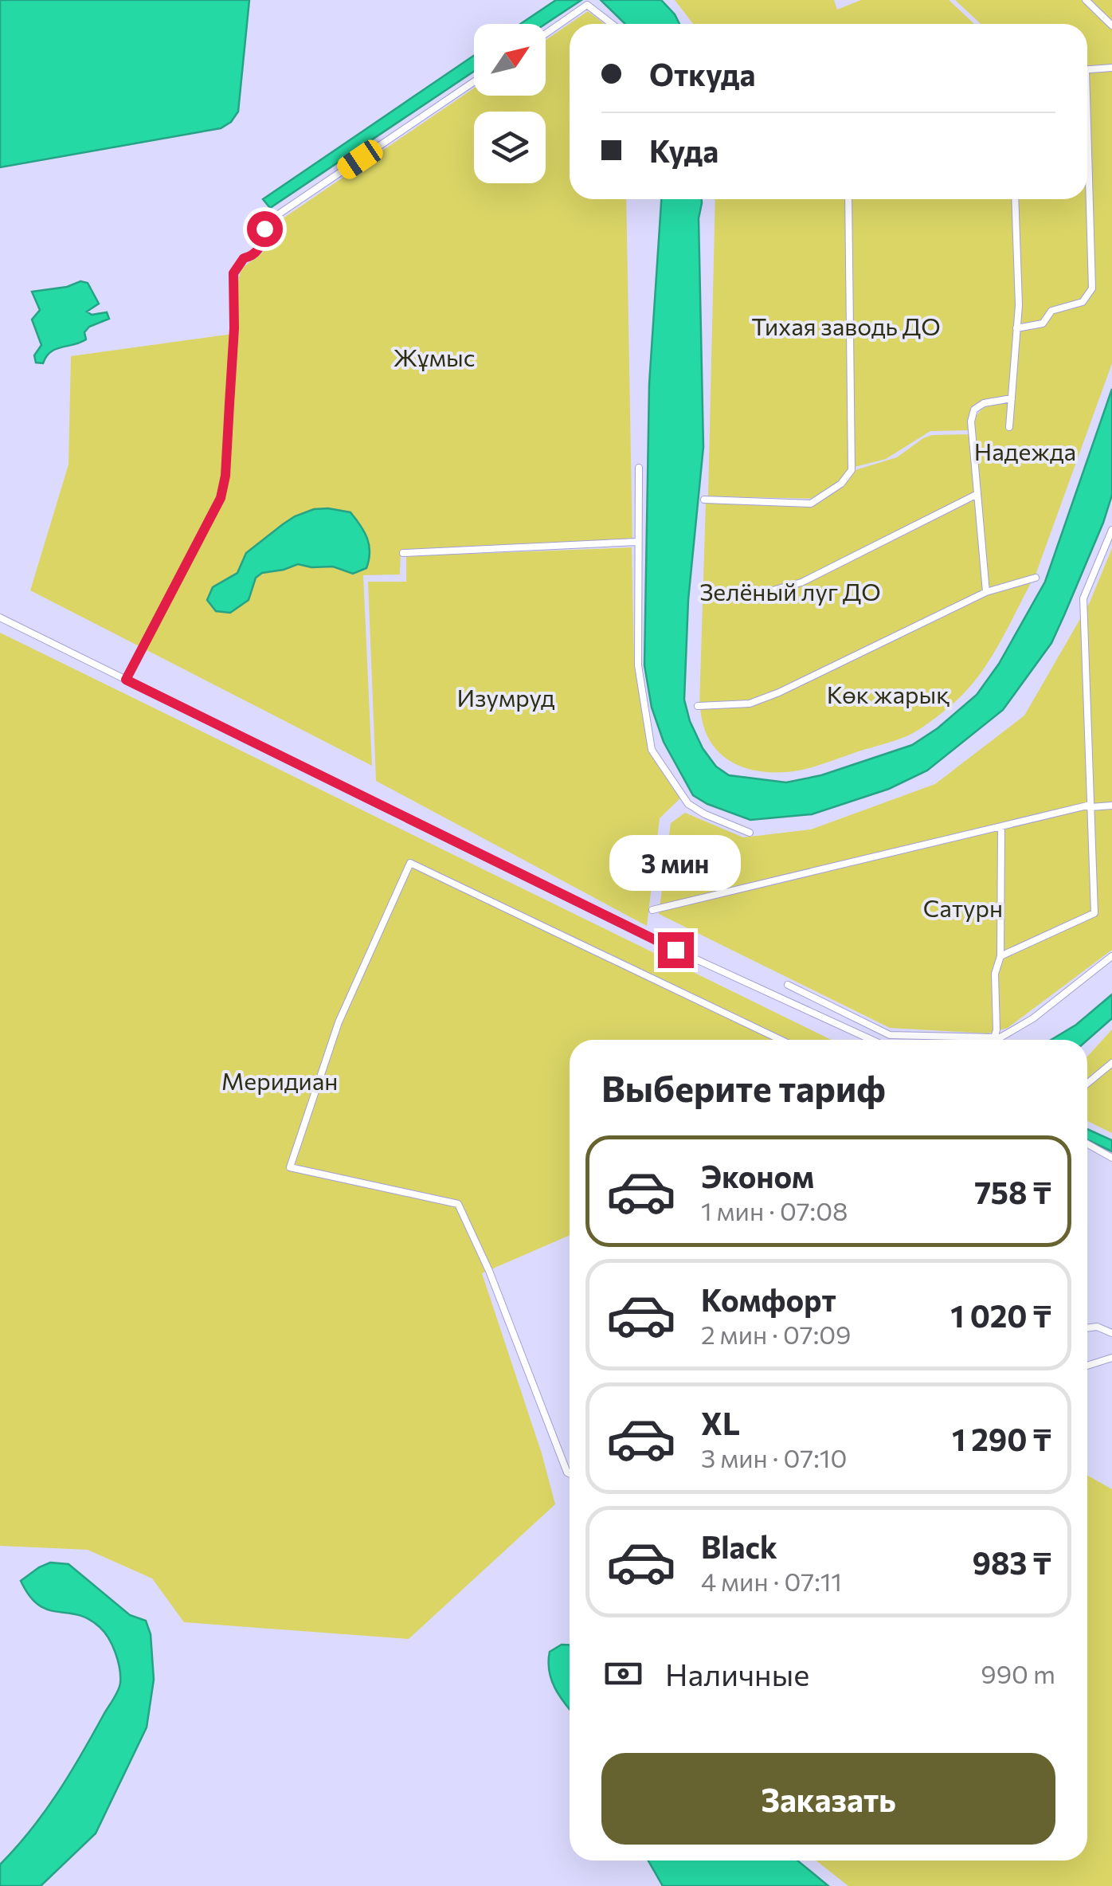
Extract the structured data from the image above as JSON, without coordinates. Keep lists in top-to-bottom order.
{
  "parks": [
    "Тихая заводь ДО",
    "Жұмыс",
    "Надежда",
    "Зелёный луг ДО",
    "Көк жарық",
    "Изумруд",
    "Сатурн",
    "Меридиан"
  ],
  "north": "top right",
  "page": {
    "banner": ["Откуда", "Куда"],
    "bubble": "3 мин",
    "heading": "Выберите тариф",
    "list": [
      {
        "name": "Эконом",
        "note": "1 мин · 07:08",
        "value": "758 ₸"
      },
      {
        "name": "Комфорт",
        "note": "2 мин · 07:09",
        "value": "1 020 ₸"
      },
      {
        "name": "XL",
        "note": "3 мин · 07:10",
        "value": "1 290 ₸"
      },
      {
        "name": "Black",
        "note": "4 мин · 07:11",
        "value": "983 ₸"
      }
    ],
    "pay": ["Наличные", "990 m"],
    "buttons": "Заказать"
  }
}
